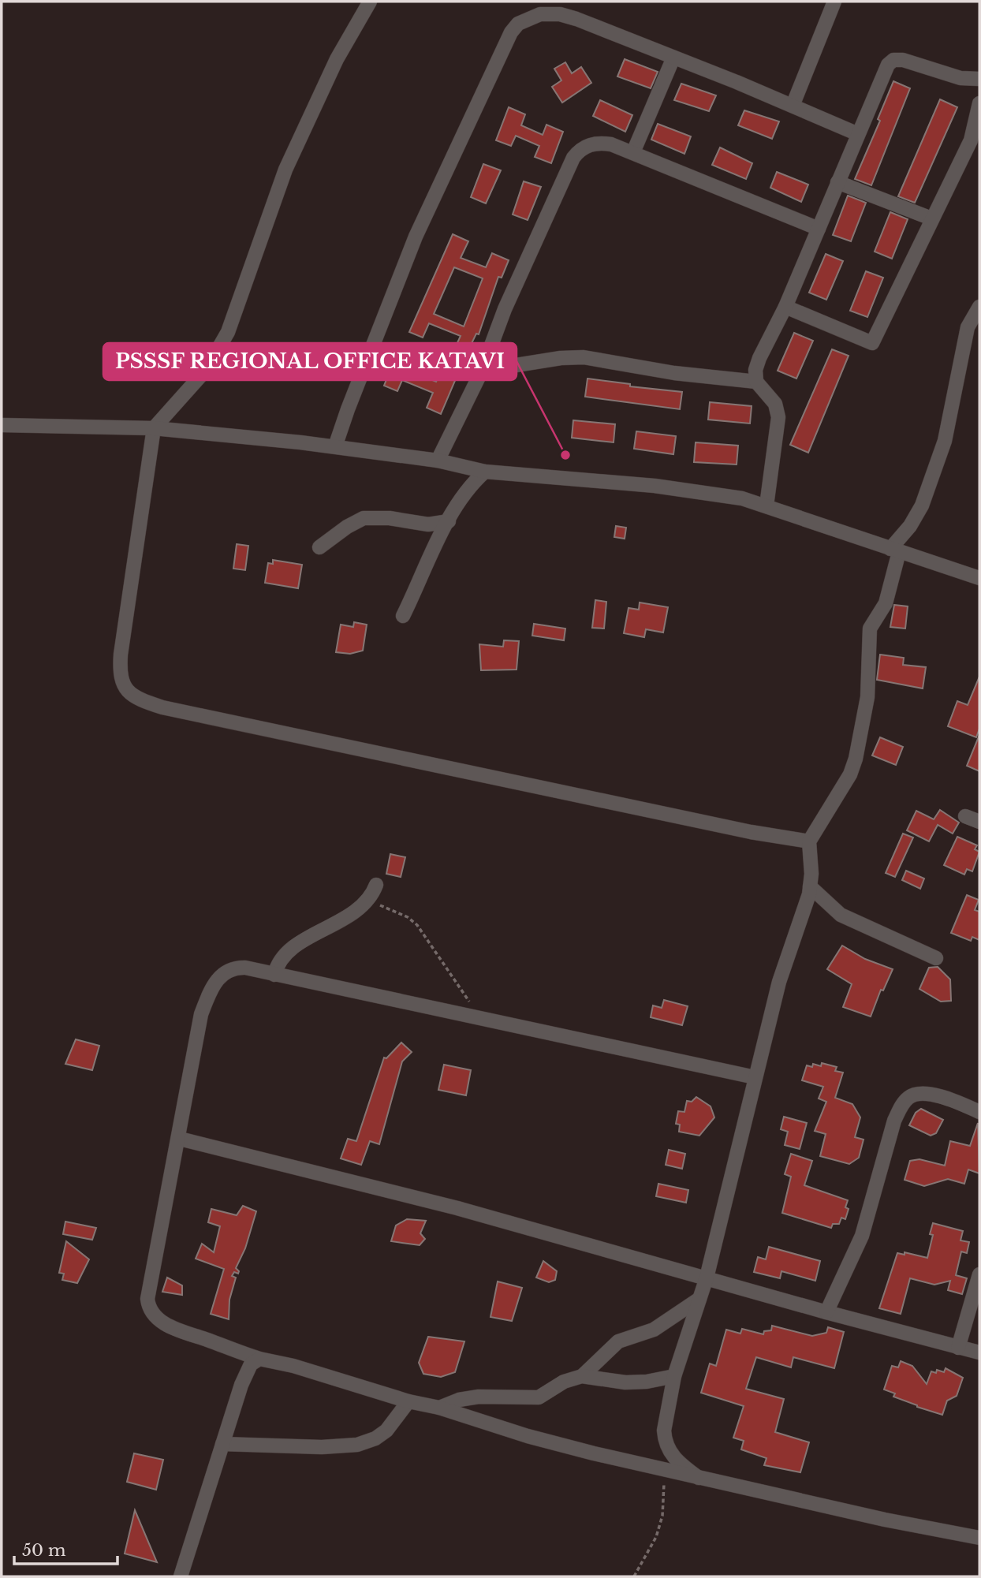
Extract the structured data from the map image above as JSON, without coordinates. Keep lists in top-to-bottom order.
{
  "places": ["PSSSF REGIONAL OFFICE KATAVI"],
  "scale_bar": "50 m"
}
